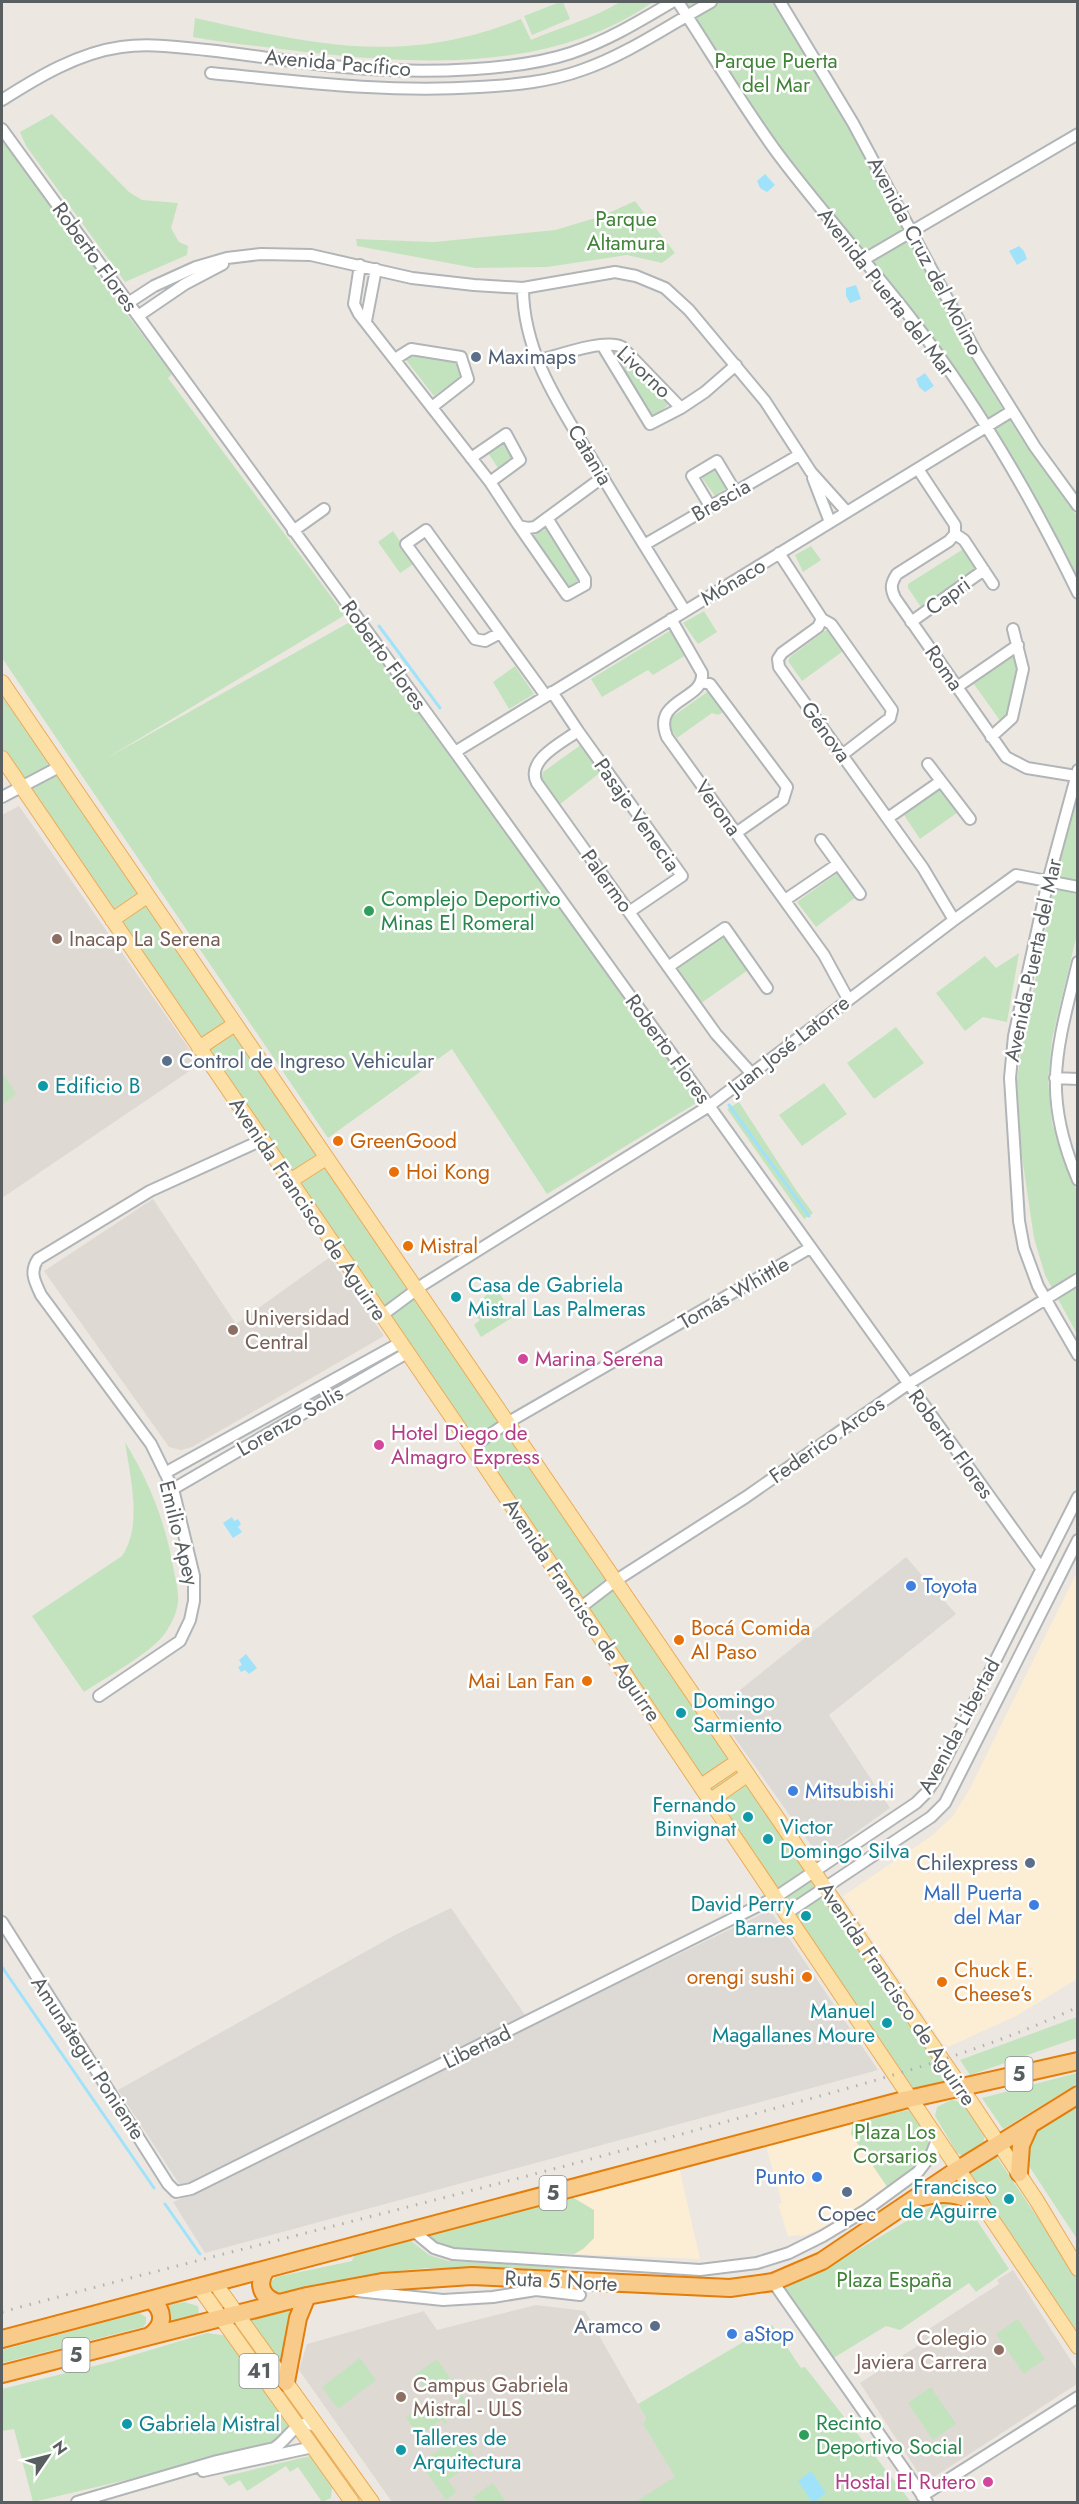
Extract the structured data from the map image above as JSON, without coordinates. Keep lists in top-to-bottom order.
{
  "streets": {
    "highway": ["5", "Ruta 5 Norte"],
    "main road": ["Avenida Francisco de Aguirre", "41"],
    "street": [
      "Avenida Pacífico",
      "Avenida Cruz del Molino",
      "Roberto Flores",
      "Avenida Puerta del Mar",
      "Livorno",
      "Catania",
      "Brescia",
      "Mónaco",
      "Capri",
      "Roma",
      "Génova",
      "Verona",
      "Pasaje Venecia",
      "Palermo",
      "Juan José Latorre",
      "Tomás Whittle",
      "Lorenzo Solis",
      "Federico Arcos",
      "Emilio Apey",
      "Avenida Libertad",
      "Libertad",
      "Amunátegui Poniente"
    ]
  },
  "crossings": [
    ["Avenida Pacífico", "Avenida Puerta del Mar"],
    ["Avenida Cruz del Molino", "Mónaco"],
    ["Roberto Flores", "Mónaco"],
    ["Roberto Flores", "Juan José Latorre"],
    ["Roberto Flores", "Tomás Whittle"],
    ["Roberto Flores", "Federico Arcos"],
    ["Roberto Flores", "Avenida Libertad"],
    ["Avenida Puerta del Mar", "Mónaco"],
    ["Avenida Puerta del Mar", "Roma"],
    ["Avenida Puerta del Mar", "Juan José Latorre"],
    ["Avenida Puerta del Mar", "Federico Arcos"],
    ["Livorno", "Catania"],
    ["Catania", "Brescia"],
    ["Catania", "Mónaco"],
    ["Capri", "Roma"],
    ["Génova", "Juan José Latorre"],
    ["Verona", "Juan José Latorre"],
    ["Pasaje Venecia", "Palermo"],
    ["Palermo", "Juan José Latorre"],
    ["Juan José Latorre", "Avenida Francisco de Aguirre"],
    ["Avenida Francisco de Aguirre", "Tomás Whittle"],
    ["Avenida Francisco de Aguirre", "Lorenzo Solis"],
    ["Avenida Francisco de Aguirre", "Federico Arcos"],
    ["Avenida Francisco de Aguirre", "Emilio Apey"],
    ["Avenida Francisco de Aguirre", "Avenida Libertad"],
    ["Avenida Francisco de Aguirre", "Libertad"],
    ["Avenida Francisco de Aguirre", "5"],
    ["Avenida Francisco de Aguirre", "Ruta 5 Norte"],
    ["Lorenzo Solis", "Emilio Apey"],
    ["Avenida Libertad", "Libertad"],
    ["Libertad", "Amunátegui Poniente"],
    ["5", "41"],
    ["Ruta 5 Norte", "41"]
  ],
  "parks": [
    "Parque Puerta del Mar",
    "Parque Altamura",
    "Plaza Los Corsarios",
    "Plaza España"
  ],
  "places": [
    "Maximaps",
    "Complejo Deportivo Minas El Romeral",
    "Inacap La Serena",
    "Control de Ingreso Vehicular",
    "Edificio B",
    "GreenGood",
    "Hoi Kong",
    "Mistral",
    "Casa de Gabriela Mistral Las Palmeras",
    "Universidad Central",
    "Marina Serena",
    "Hotel Diego de Almagro Express",
    "Toyota",
    "Bocá Comida Al Paso",
    "Mai Lan Fan",
    "Domingo Sarmiento",
    "Mitsubishi",
    "Fernando Binvignat",
    "Victor Domingo Silva",
    "Chilexpress",
    "Mall Puerta del Mar",
    "David Perry Barnes",
    "orengi sushi",
    "Chuck E. Cheese‘s",
    "Manuel Magallanes Moure",
    "Punto",
    "Copec",
    "Francisco de Aguirre",
    "Aramco",
    "aStop",
    "Colegio Javiera Carrera",
    "Campus Gabriela Mistral - ULS",
    "Gabriela Mistral",
    "Recinto Deportivo Social",
    "Talleres de Arquitectura",
    "Hostal El Rutero"
  ],
  "north": "top right"
}
